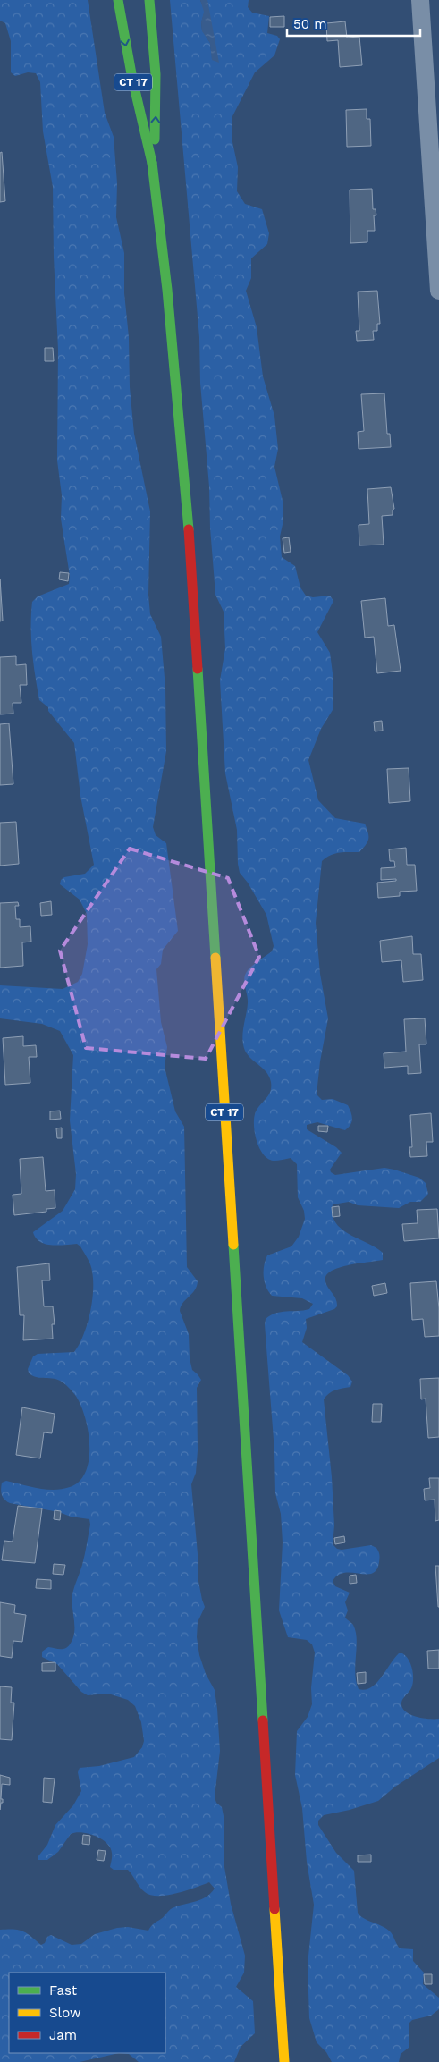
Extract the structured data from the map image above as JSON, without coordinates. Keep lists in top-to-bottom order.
{
  "streets": {
    "main road": ["CT 17"]
  },
  "legend": ["Fast", "Slow", "Jam"],
  "scale_bar": "50 m"
}
